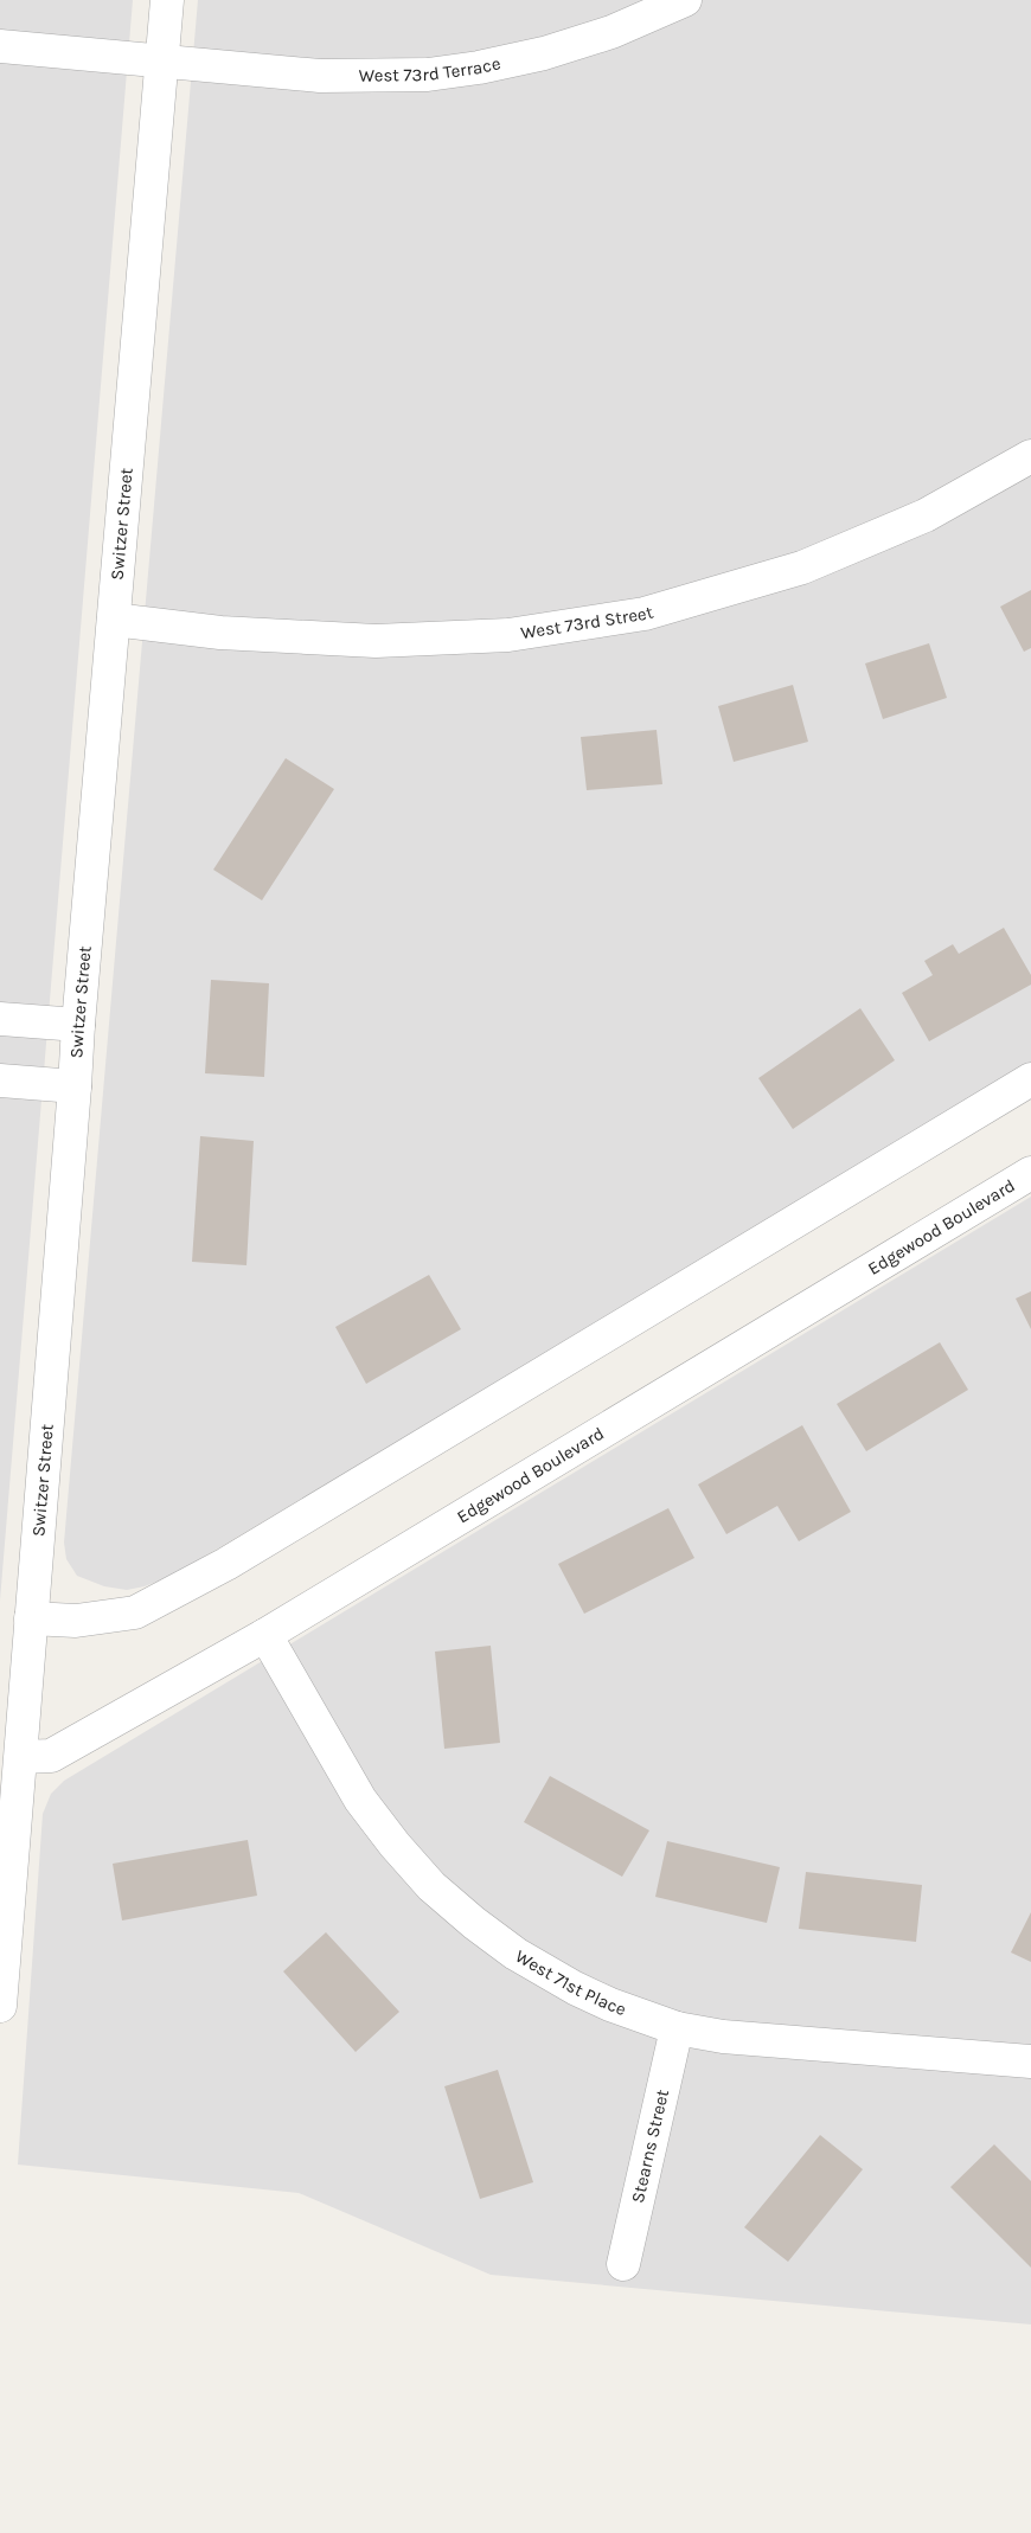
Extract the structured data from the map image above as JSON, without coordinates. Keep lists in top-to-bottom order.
{
  "streets": {
    "street": [
      "West 73rd Terrace",
      "Switzer Street",
      "West 73rd Street",
      "Edgewood Boulevard",
      "West 71st Place",
      "Stearns Street"
    ]
  },
  "crossings": [
    ["West 73rd Terrace", "Switzer Street"],
    ["Switzer Street", "West 73rd Street"],
    ["Switzer Street", "Edgewood Boulevard"],
    ["Edgewood Boulevard", "West 71st Place"],
    ["West 71st Place", "Stearns Street"]
  ]
}
